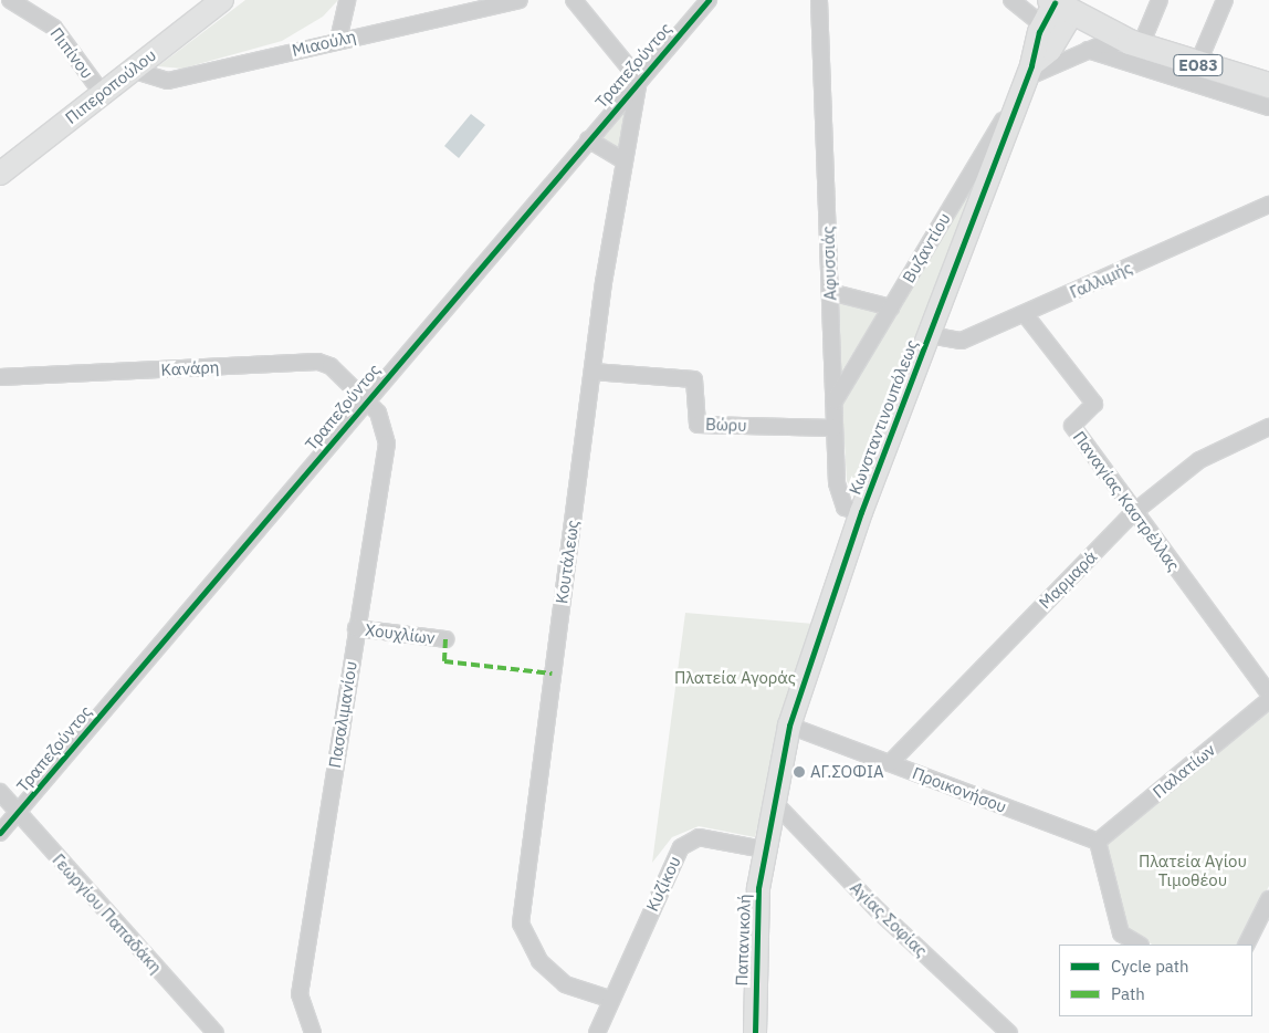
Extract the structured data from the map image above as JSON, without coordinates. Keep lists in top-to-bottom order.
{
  "streets": {
    "main road": ["ΕΟ83"],
    "street": [
      "Μιαούλη",
      "Πιπίνου",
      "Τραπεζούντος",
      "Πιπεροπούλου",
      "Βυζαντίου",
      "Αφυσσιάς",
      "Γαλλιμής",
      "Κανάρη",
      "Κωνσταντινουπόλεως",
      "Βώρυ",
      "Παναγίας Καστρέλλας",
      "Κουτάλεως",
      "Μαρμαρά",
      "Χουχλίων",
      "Πασαλιμανίου",
      "Παλατίων",
      "Προικονήσου",
      "Κυζίκου",
      "Γεωργίου Παπαδάκη",
      "Αγίας Σοφίας",
      "Παπανικολή"
    ]
  },
  "crossings": [
    ["Μιαούλη", "Πιπεροπούλου"],
    ["Πιπίνου", "Πιπεροπούλου"],
    ["Τραπεζούντος", "Κανάρη"],
    ["Τραπεζούντος", "Κουτάλεως"],
    ["Τραπεζούντος", "Πασαλιμανίου"],
    ["Τραπεζούντος", "Γεωργίου Παπαδάκη"],
    ["ΕΟ83", "Κωνσταντινουπόλεως"],
    ["Βυζαντίου", "Αφυσσιάς"],
    ["Βυζαντίου", "Κωνσταντινουπόλεως"],
    ["Αφυσσιάς", "Κωνσταντινουπόλεως"],
    ["Αφυσσιάς", "Βώρυ"],
    ["Γαλλιμής", "Κωνσταντινουπόλεως"],
    ["Γαλλιμής", "Παναγίας Καστρέλλας"],
    ["Κανάρη", "Πασαλιμανίου"],
    ["Κωνσταντινουπόλεως", "Προικονήσου"],
    ["Κωνσταντινουπόλεως", "Κυζίκου"],
    ["Κωνσταντινουπόλεως", "Αγίας Σοφίας"],
    ["Κωνσταντινουπόλεως", "Παπανικολή"],
    ["Βώρυ", "Κουτάλεως"],
    ["Παναγίας Καστρέλλας", "Μαρμαρά"],
    ["Κουτάλεως", "Κυζίκου"],
    ["Μαρμαρά", "Προικονήσου"],
    ["Χουχλίων", "Πασαλιμανίου"],
    ["Παλατίων", "Προικονήσου"],
    ["Κυζίκου", "Παπανικολή"]
  ],
  "parks": ["Πλατεία Αγοράς", "Πλατεία Αγίου Τιμοθέου"],
  "places": ["ΑΓ.ΣΟΦΙΑ"],
  "legend": ["Cycle path", "Path"]
}
